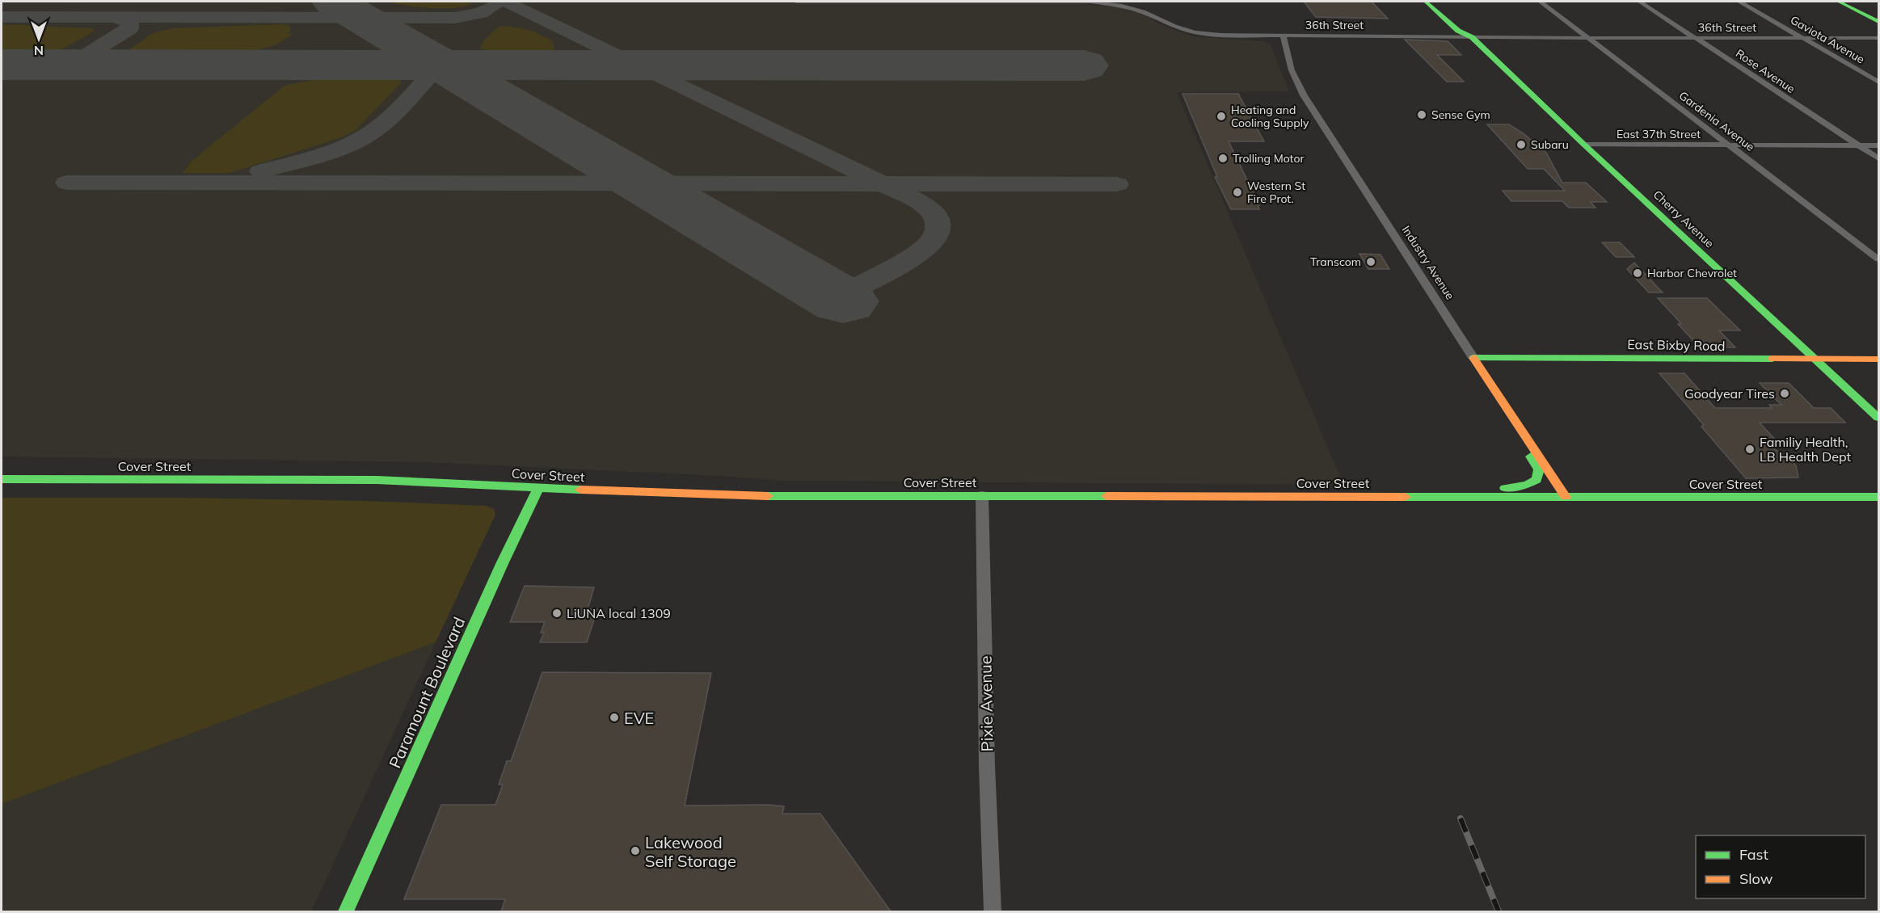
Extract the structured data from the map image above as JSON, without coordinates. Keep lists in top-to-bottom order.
{
  "streets": {
    "street": [
      "36th Street",
      "Gaviota Avenue",
      "Rose Avenue",
      "Gardenia Avenue",
      "East 37th Street",
      "Cherry Avenue",
      "Industry Avenue",
      "East Bixby Road",
      "Cover Street",
      "Paramount Boulevard",
      "Pixie Avenue"
    ]
  },
  "crossings": [
    ["36th Street", "Gaviota Avenue"],
    ["36th Street", "Rose Avenue"],
    ["36th Street", "Gardenia Avenue"],
    ["36th Street", "Cherry Avenue"],
    ["36th Street", "Industry Avenue"],
    ["Rose Avenue", "East 37th Street"],
    ["Gardenia Avenue", "East 37th Street"],
    ["East 37th Street", "Cherry Avenue"],
    ["Cherry Avenue", "East Bixby Road"],
    ["Industry Avenue", "East Bixby Road"],
    ["Industry Avenue", "Cover Street"],
    ["Cover Street", "Paramount Boulevard"],
    ["Cover Street", "Pixie Avenue"]
  ],
  "places": [
    "Sense Gym",
    "Heating and Cooling Supply",
    "Subaru",
    "Trolling Motor",
    "Western St Fire Prot.",
    "Transcom",
    "Harbor Chevrolet",
    "Goodyear Tires",
    "Familiy Health, LB Health Dept",
    "LiUNA local 1309",
    "EVE",
    "Lakewood Self Storage"
  ],
  "legend": ["Fast", "Slow"],
  "north": "bottom"
}
